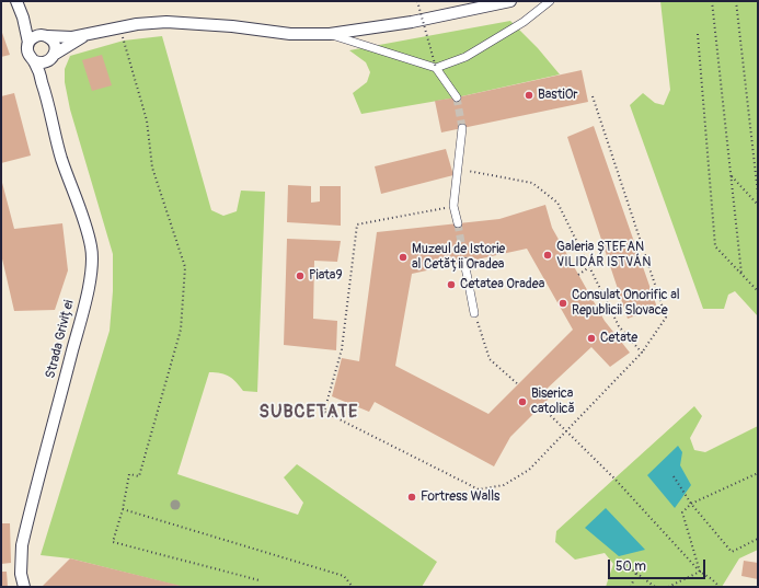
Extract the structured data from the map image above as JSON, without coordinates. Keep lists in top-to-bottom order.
{
  "streets": {
    "street": ["Strada Griviței"]
  },
  "districts": ["SUBCETATE"],
  "places": [
    "BastiOr",
    "Galeria ȘTEFAN VILIDÁR ISTVÁN",
    "Muzeul de Istorie al Cetății Oradea",
    "Piata9",
    "Cetatea Oradea",
    "Consulat Onorific al Republicii Slovace",
    "Cetate",
    "Biserica catolică",
    "Fortress Walls"
  ],
  "scale_bar": "50 m"
}
